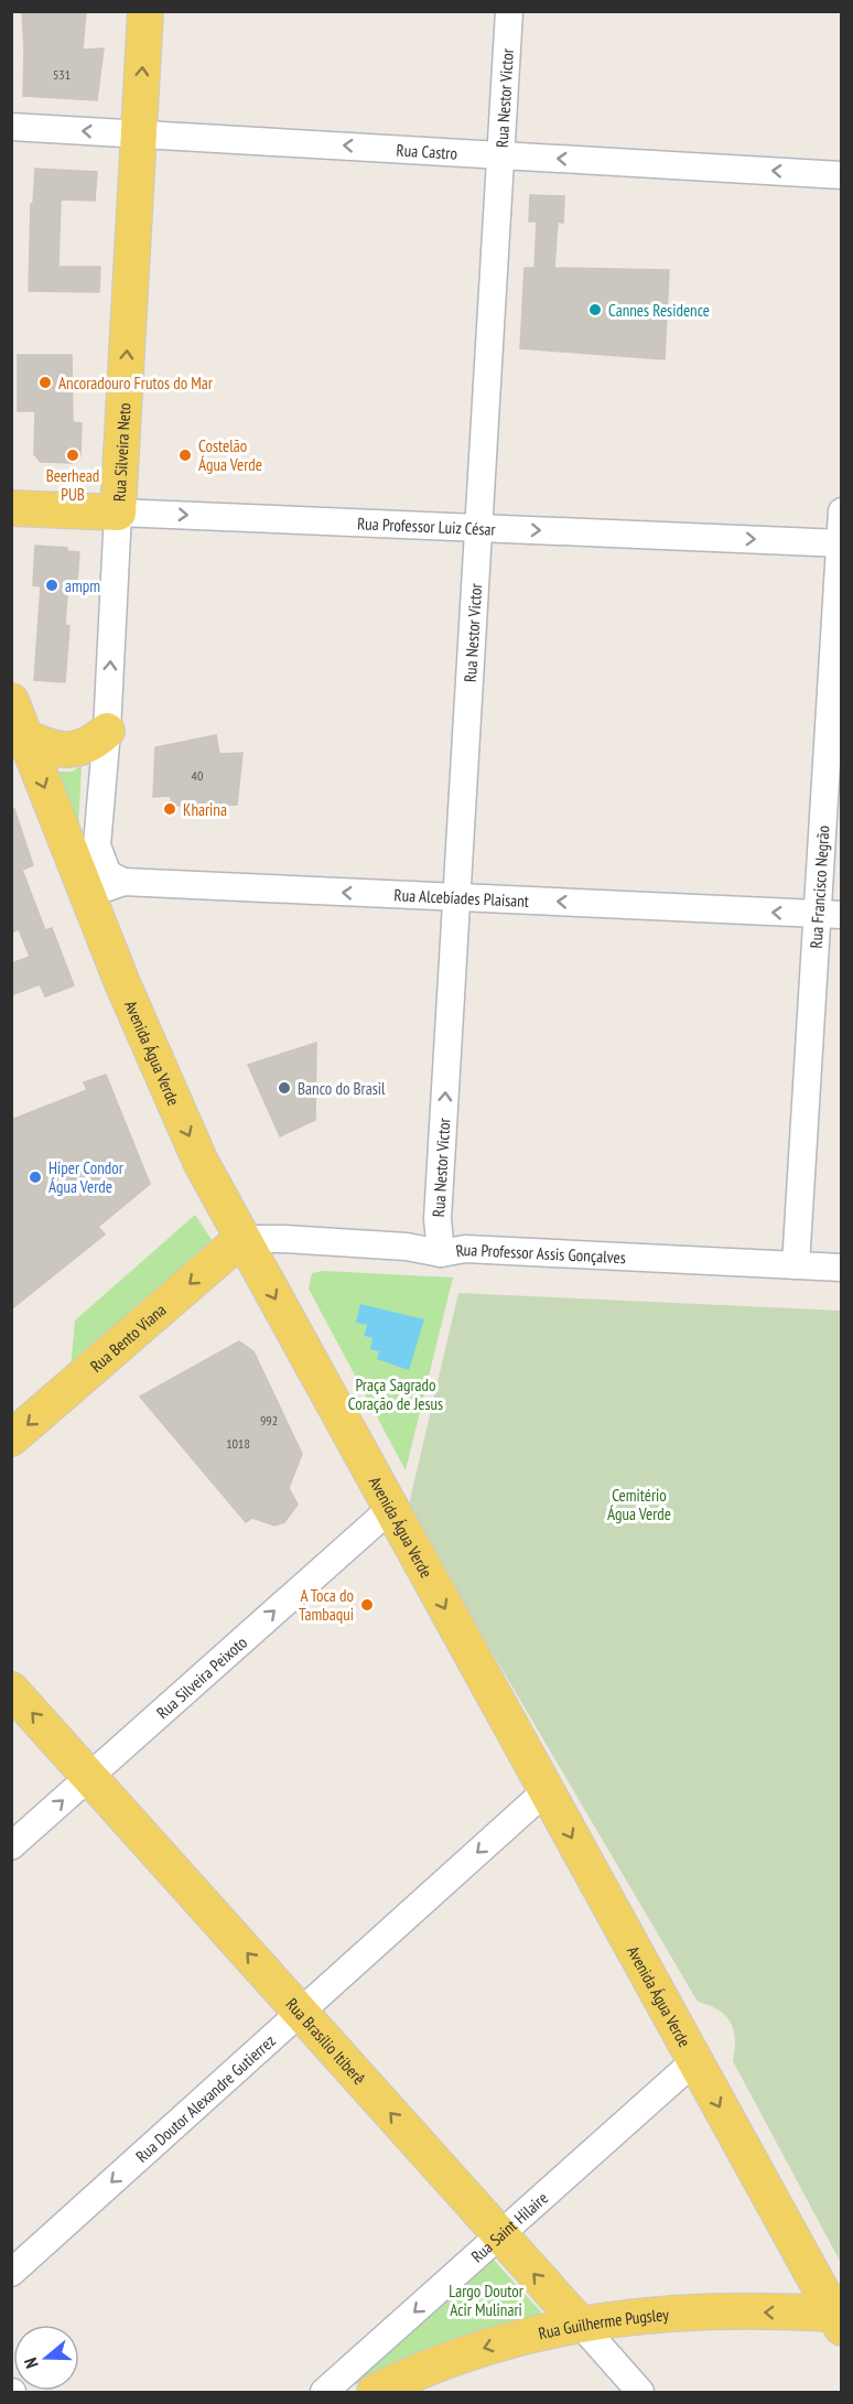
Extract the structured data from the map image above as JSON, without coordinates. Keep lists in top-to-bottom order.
{
  "streets": {
    "main road": [
      "Rua Silveira Neto",
      "Rua Professor Luiz César",
      "Avenida Água Verde",
      "Rua Bento Viana",
      "Rua Brasílio Itiberê",
      "Rua Guilherme Pugsley"
    ],
    "street": [
      "Rua Nestor Victor",
      "Rua Castro",
      "Rua Francisco Negrão",
      "Rua Alcebíades Plaisant",
      "Rua Professor Assis Gonçalves",
      "Rua Silveira Peixoto",
      "Rua Doutor Alexandre Gutierrez",
      "Rua Saint Hilaire"
    ]
  },
  "crossings": [
    ["Rua Nestor Victor", "Rua Castro"],
    ["Rua Nestor Victor", "Rua Professor Luiz César"],
    ["Rua Nestor Victor", "Rua Alcebíades Plaisant"],
    ["Rua Nestor Victor", "Rua Professor Assis Gonçalves"],
    ["Rua Castro", "Rua Silveira Neto"],
    ["Rua Silveira Neto", "Rua Professor Luiz César"],
    ["Rua Silveira Neto", "Rua Alcebíades Plaisant"],
    ["Rua Professor Luiz César", "Rua Francisco Negrão"],
    ["Rua Francisco Negrão", "Rua Alcebíades Plaisant"],
    ["Rua Francisco Negrão", "Rua Professor Assis Gonçalves"],
    ["Avenida Água Verde", "Rua Professor Assis Gonçalves"],
    ["Avenida Água Verde", "Rua Bento Viana"],
    ["Avenida Água Verde", "Rua Silveira Peixoto"],
    ["Avenida Água Verde", "Rua Doutor Alexandre Gutierrez"],
    ["Avenida Água Verde", "Rua Saint Hilaire"],
    ["Avenida Água Verde", "Rua Guilherme Pugsley"],
    ["Rua Professor Assis Gonçalves", "Rua Bento Viana"],
    ["Rua Silveira Peixoto", "Rua Brasílio Itiberê"],
    ["Rua Brasílio Itiberê", "Rua Doutor Alexandre Gutierrez"],
    ["Rua Brasílio Itiberê", "Rua Saint Hilaire"],
    ["Rua Brasílio Itiberê", "Rua Guilherme Pugsley"]
  ],
  "one_way": [
    "Rua Castro",
    "Rua Silveira Neto",
    "Rua Professor Luiz César",
    "Rua Alcebíades Plaisant",
    "Avenida Água Verde",
    "Rua Bento Viana",
    "Rua Silveira Peixoto",
    "Rua Brasílio Itiberê",
    "Rua Doutor Alexandre Gutierrez",
    "Rua Saint Hilaire",
    "Rua Guilherme Pugsley"
  ],
  "parks": ["Praça Sagrado Coração de Jesus", "Cemitério Água Verde", "Largo Doutor Acir Mulinari"],
  "places": [
    "Cannes Residence",
    "Ancoradouro Frutos do Mar",
    "Beerhead PUB",
    "Costelão Água Verde",
    "ampm",
    "Kharina",
    "Banco do Brasil",
    "Hiper Condor Água Verde",
    "A Toca do Tambaqui"
  ],
  "house_numbers": [
    "531",
    "40",
    "992",
    "1018"
  ],
  "north": "left"
}
